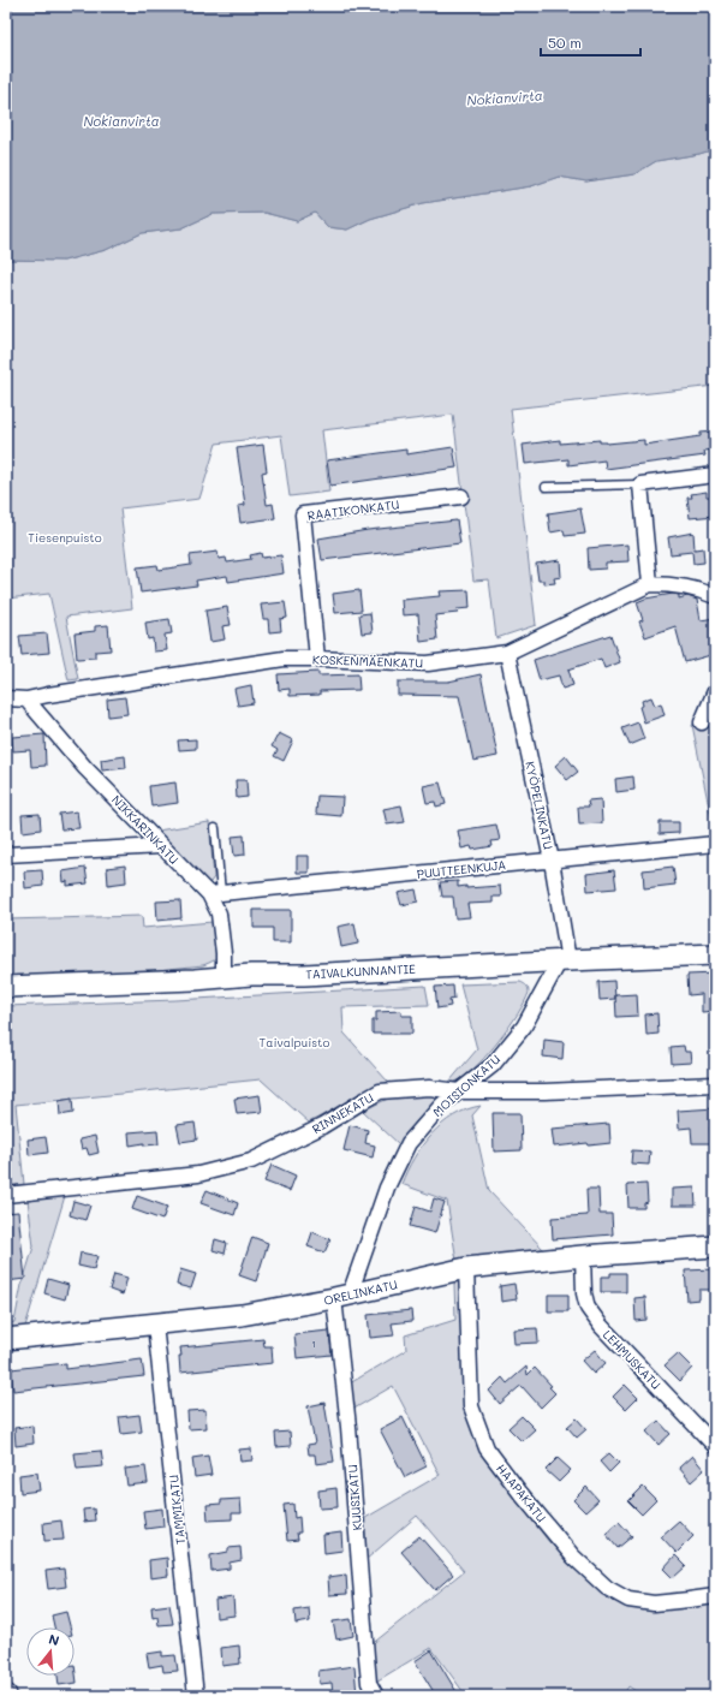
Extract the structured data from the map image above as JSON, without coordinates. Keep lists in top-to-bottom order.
{
  "streets": {
    "street": [
      "RAATIKONKATU",
      "KOSKENMÄENKATU",
      "KYÖPELINKATU",
      "NIKKARINKATU",
      "PUUTTEENKUJA",
      "TAIVALKUNNANTIE",
      "MOISIONKATU",
      "RINNEKATU",
      "ORELINKATU",
      "LEHMUSKATU",
      "HAAPAKATU",
      "KUUSIKATU",
      "TAMMIKATU"
    ]
  },
  "crossings": [
    ["RAATIKONKATU", "KOSKENMÄENKATU"],
    ["KOSKENMÄENKATU", "KYÖPELINKATU"],
    ["KOSKENMÄENKATU", "NIKKARINKATU"],
    ["KYÖPELINKATU", "PUUTTEENKUJA"],
    ["KYÖPELINKATU", "TAIVALKUNNANTIE"],
    ["KYÖPELINKATU", "MOISIONKATU"],
    ["NIKKARINKATU", "PUUTTEENKUJA"],
    ["NIKKARINKATU", "TAIVALKUNNANTIE"],
    ["TAIVALKUNNANTIE", "MOISIONKATU"],
    ["MOISIONKATU", "RINNEKATU"],
    ["MOISIONKATU", "ORELINKATU"],
    ["MOISIONKATU", "KUUSIKATU"],
    ["ORELINKATU", "LEHMUSKATU"],
    ["ORELINKATU", "HAAPAKATU"],
    ["ORELINKATU", "KUUSIKATU"],
    ["ORELINKATU", "TAMMIKATU"]
  ],
  "water": ["Nokianvirta"],
  "parks": ["Tiesenpuisto", "Taivalpuisto"],
  "house_numbers": ["1"],
  "scale_bar": "50 m",
  "north": "top"
}
